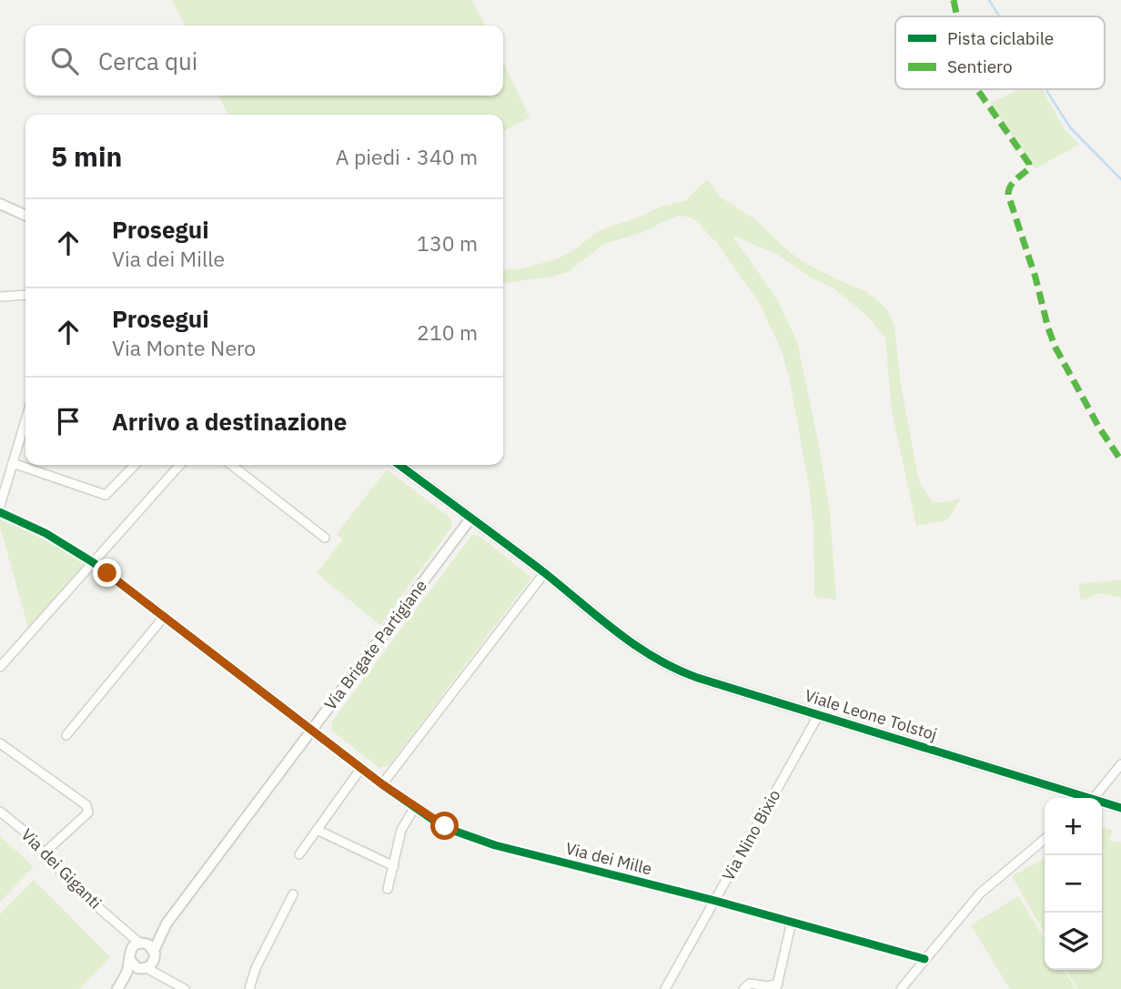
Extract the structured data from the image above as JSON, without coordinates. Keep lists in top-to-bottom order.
{
  "streets": {
    "street": [
      "Via Brigate Partigiane",
      "Viale Leone Tolstoj",
      "Via Nino Bixio",
      "Via dei Mille",
      "Via dei Giganti"
    ]
  },
  "crossings": [
    ["Via Brigate Partigiane", "Viale Leone Tolstoj"],
    ["Via Brigate Partigiane", "Via dei Mille"],
    ["Via Brigate Partigiane", "Via dei Giganti"],
    ["Viale Leone Tolstoj", "Via Nino Bixio"],
    ["Via Nino Bixio", "Via dei Mille"]
  ],
  "legend": ["Pista ciclabile", "Sentiero"],
  "page": {
    "search": "Cerca qui",
    "heading": ["5 min", "A piedi · 340 m"],
    "list": [
      ["Prosegui", "Via dei Mille", "130 m"],
      ["Prosegui", "Via Monte Nero", "210 m"],
      "Arrivo a destinazione"
    ],
    "map_buttons": ["+", "−"]
  }
}
